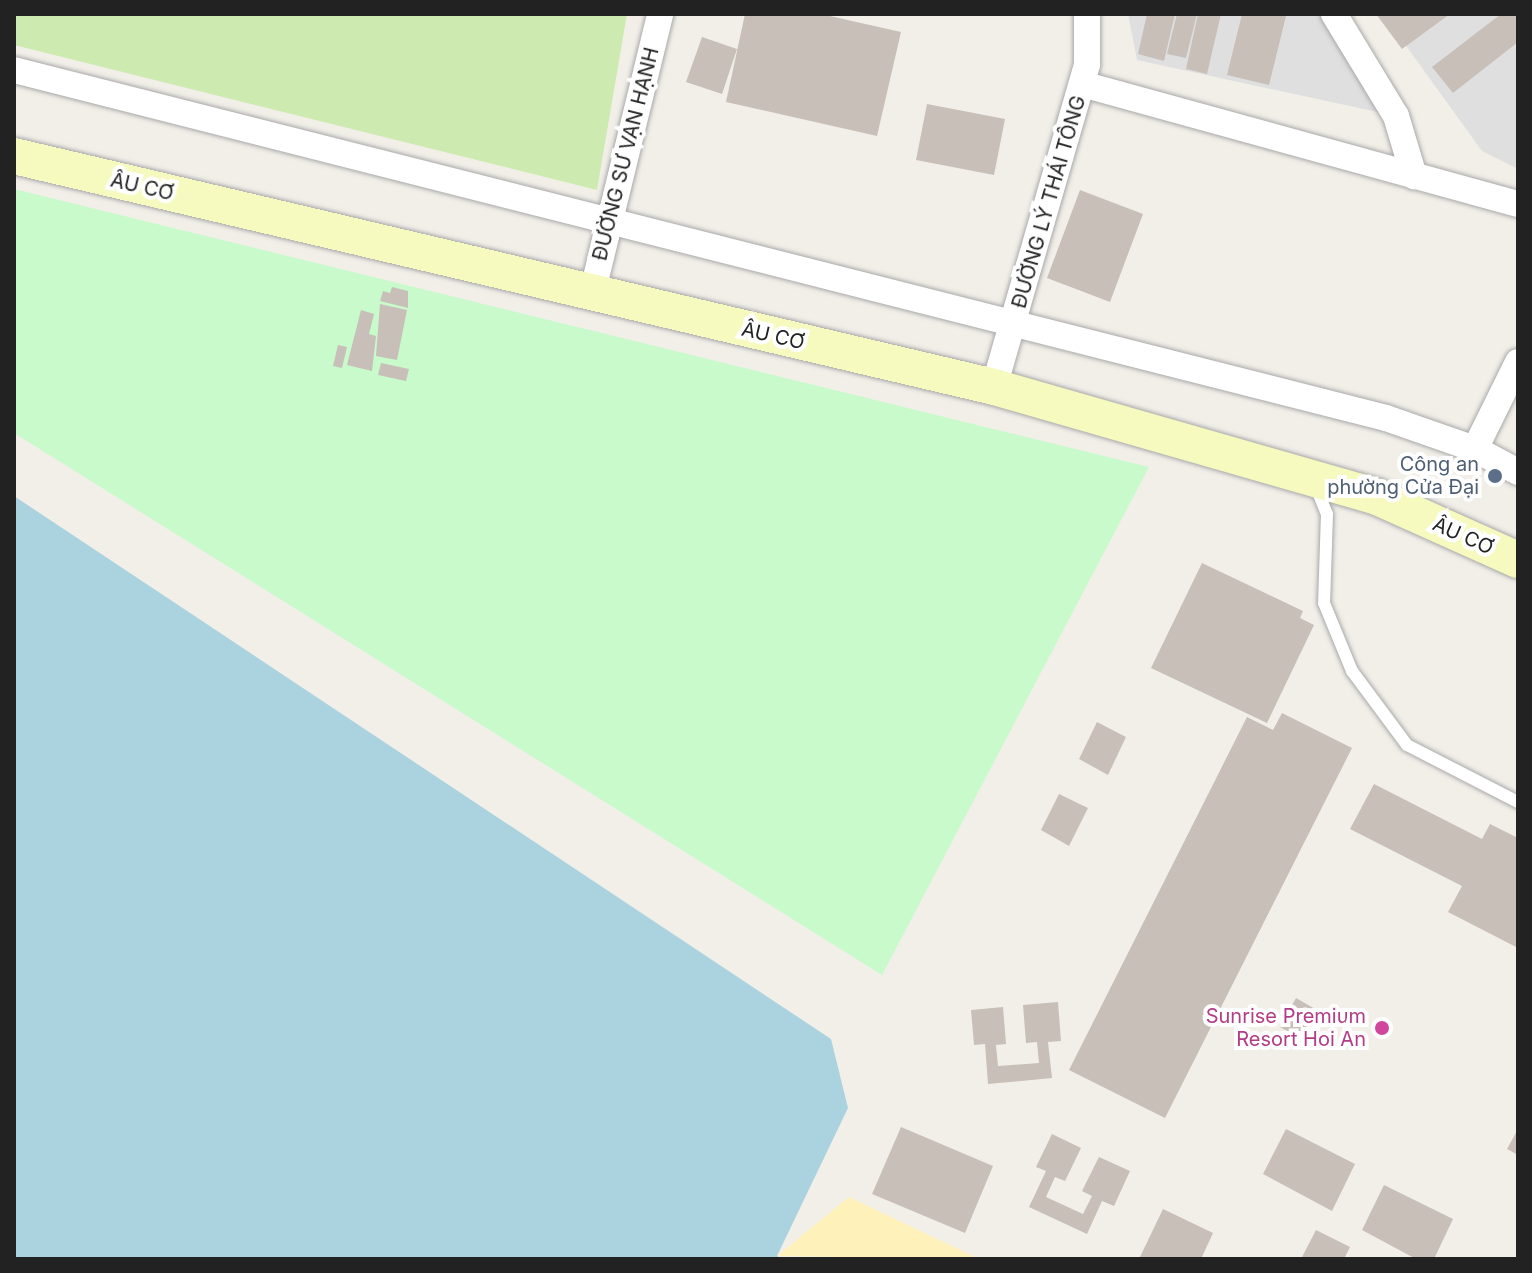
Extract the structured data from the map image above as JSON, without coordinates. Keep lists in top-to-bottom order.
{
  "streets": {
    "main road": ["ÂU CƠ"],
    "street": ["ĐƯỜNG SƯ VẠN HẠNH", "ĐƯỜNG LÝ THÁI TÔNG"]
  },
  "crossings": [
    ["ĐƯỜNG SƯ VẠN HẠNH", "ÂU CƠ"],
    ["ÂU CƠ", "ĐƯỜNG LÝ THÁI TÔNG"]
  ],
  "places": ["Công an phường Cửa Đại", "Sunrise Premium Resort Hoi An"]
}
